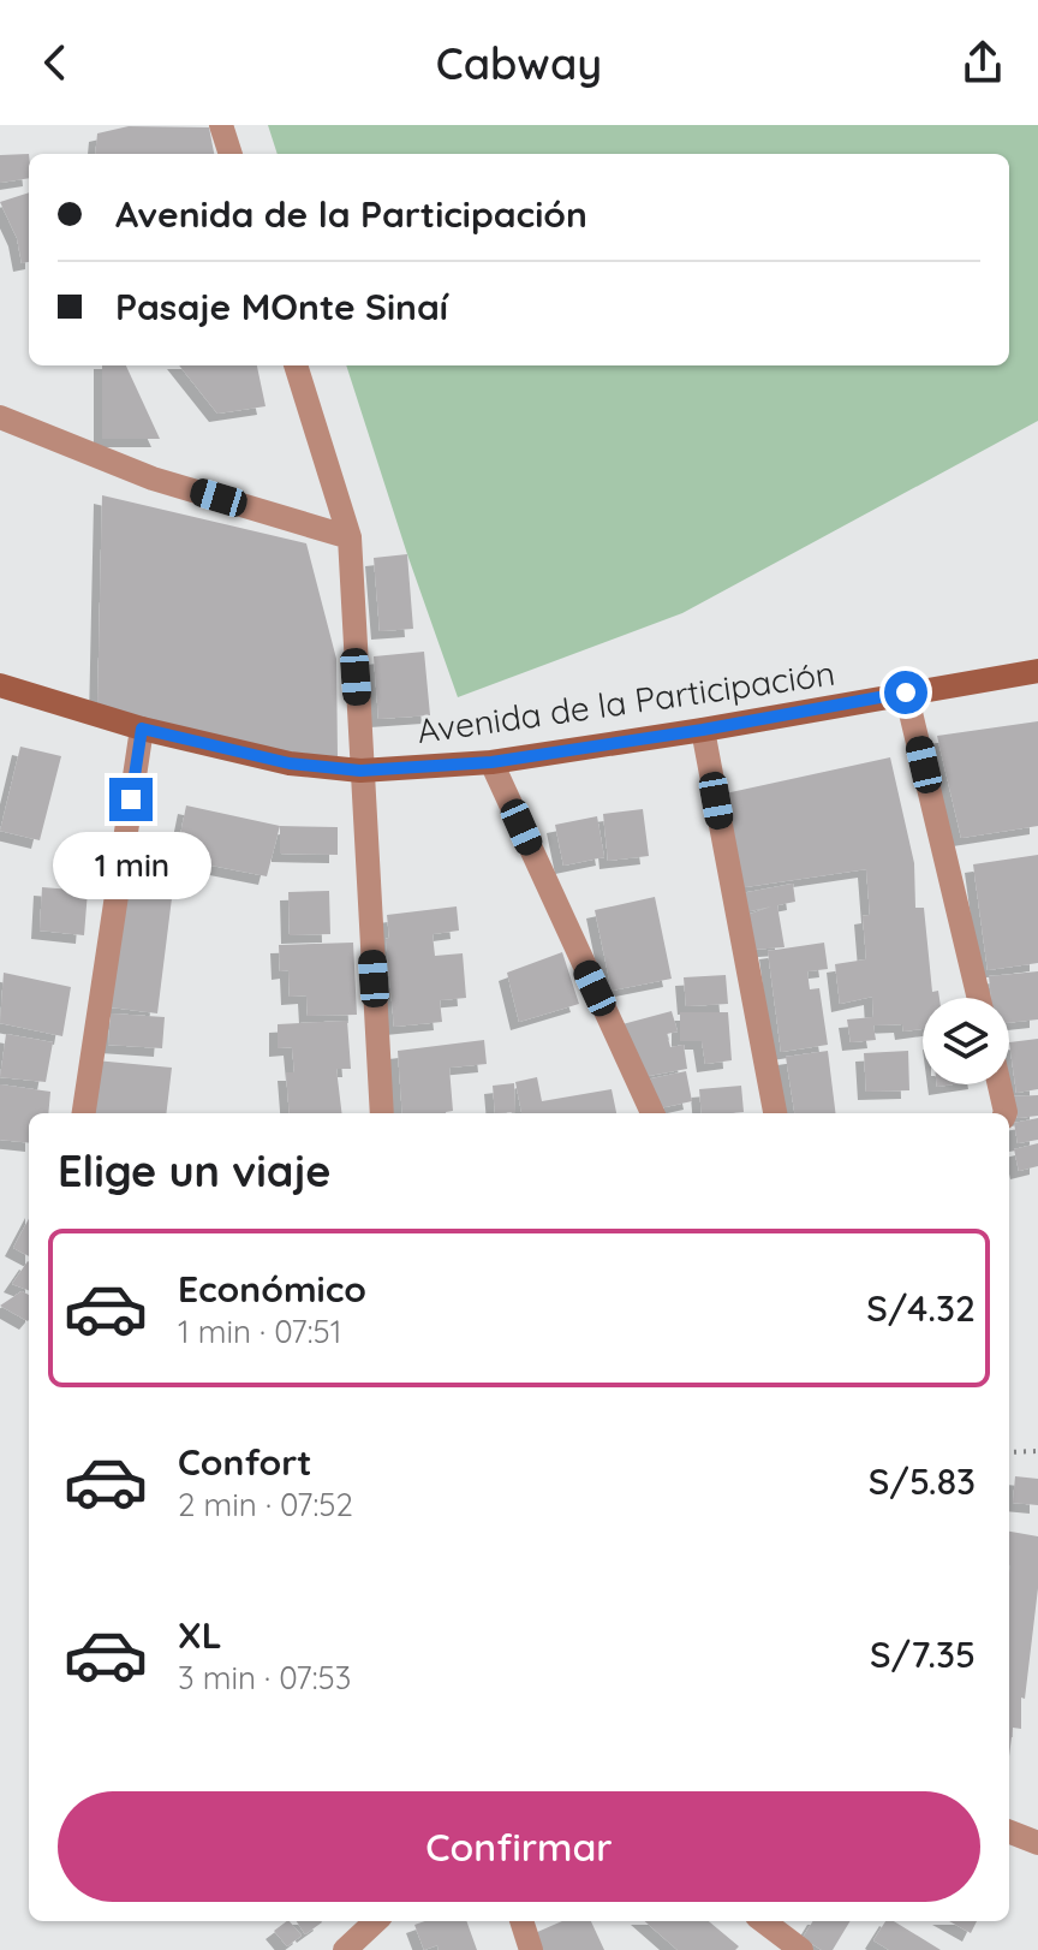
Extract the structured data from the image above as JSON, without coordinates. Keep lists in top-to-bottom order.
{
  "streets": {
    "main road": ["Avenida de la Participación"]
  },
  "page": {
    "header": "Cabway",
    "banner": ["Avenida de la Participación", "Pasaje MOnte Sinaí"],
    "bubble": "1 min",
    "heading": "Elige un viaje",
    "list": [
      {
        "name": "Económico",
        "note": "1 min · 07:51",
        "value": "S/4.32"
      },
      {
        "name": "Confort",
        "note": "2 min · 07:52",
        "value": "S/5.83"
      },
      {
        "name": "XL",
        "note": "3 min · 07:53",
        "value": "S/7.35"
      }
    ],
    "buttons": "Confirmar"
  }
}
